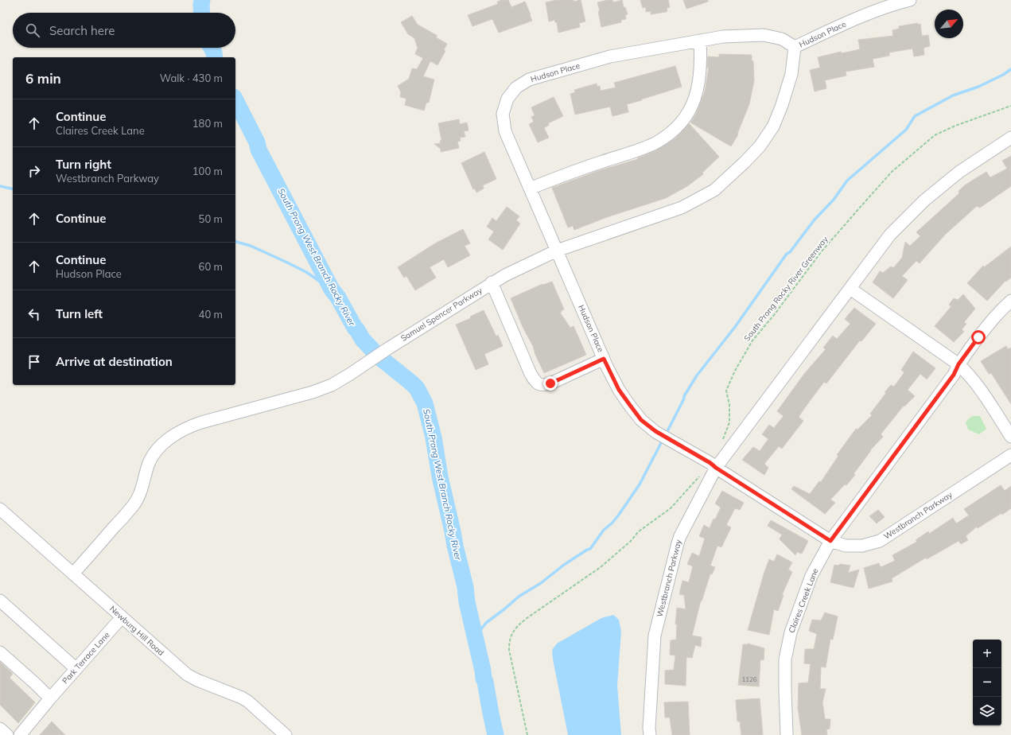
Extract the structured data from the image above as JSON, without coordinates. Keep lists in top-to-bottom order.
{
  "streets": {
    "street": [
      "Hudson Place",
      "Samuel Spencer Parkway",
      "Westbranch Parkway",
      "Claires Creek Lane",
      "Newburg Hill Road",
      "Park Terrace Lane"
    ],
    "path": ["South Prong Rocky River Greenway"]
  },
  "crossings": [
    ["Hudson Place", "Samuel Spencer Parkway"],
    ["Hudson Place", "Westbranch Parkway"],
    ["Samuel Spencer Parkway", "Newburg Hill Road"],
    ["Westbranch Parkway", "Claires Creek Lane"],
    ["Newburg Hill Road", "Park Terrace Lane"]
  ],
  "water": ["South Prong West Branch Rocky River"],
  "house_numbers": ["1126"],
  "north": "top right",
  "page": {
    "search": "Search here",
    "heading": ["6 min", "Walk · 430 m"],
    "list": [
      ["Continue", "Claires Creek Lane", "180 m"],
      ["Turn right", "Westbranch Parkway", "100 m"],
      ["Continue", "50 m"],
      ["Continue", "Hudson Place", "60 m"],
      ["Turn left", "40 m"],
      "Arrive at destination"
    ],
    "map_buttons": ["+", "−"]
  }
}
